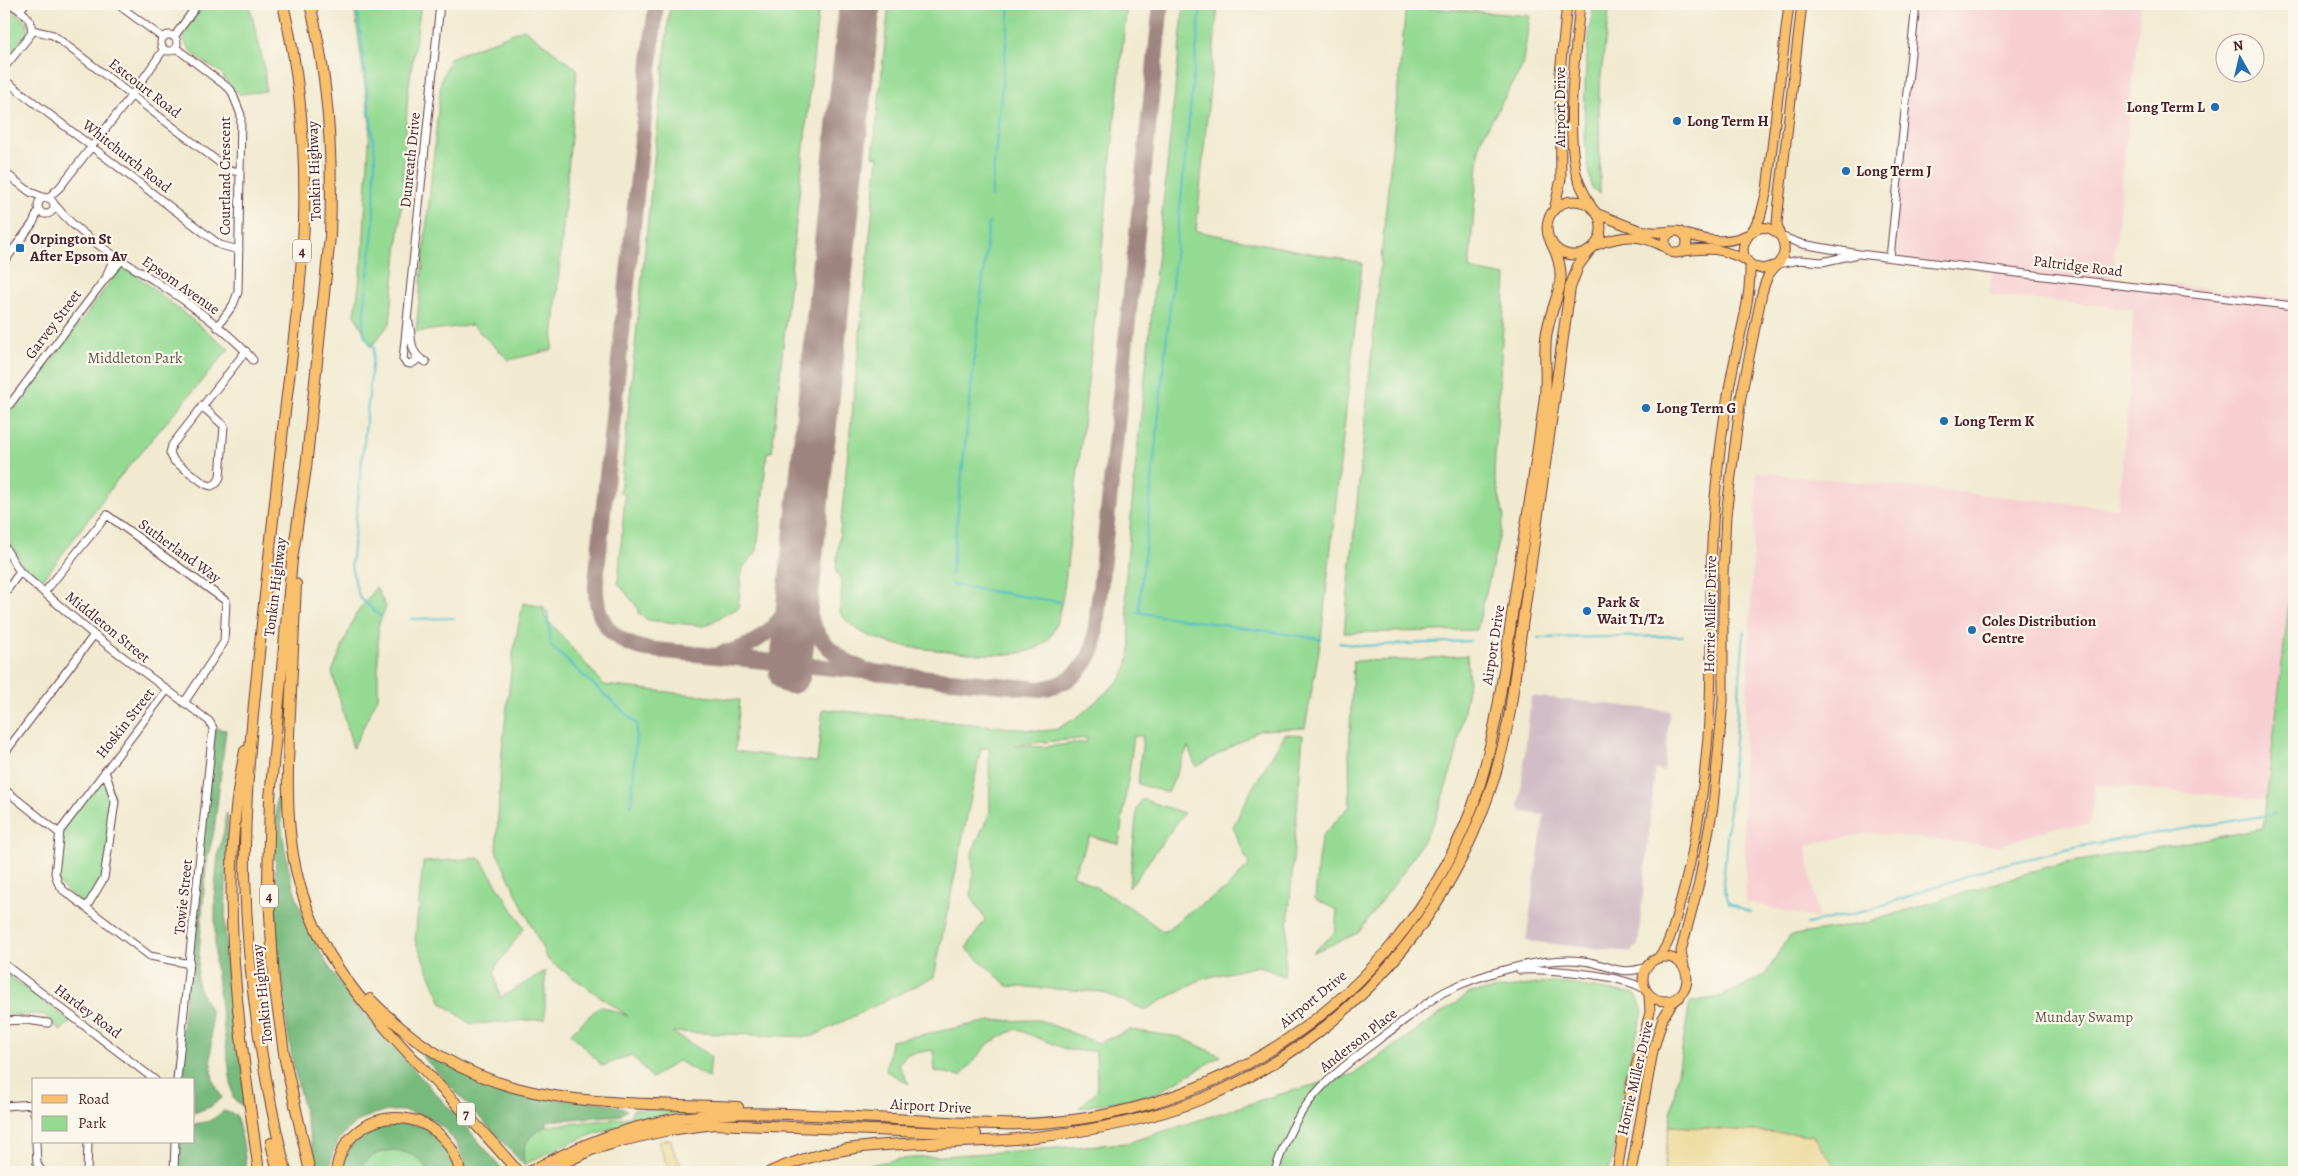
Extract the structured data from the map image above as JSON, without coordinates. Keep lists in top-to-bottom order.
{
  "streets": {
    "highway": [
      "Airport Drive",
      "Tonkin Highway",
      "4",
      "7"
    ],
    "main road": ["Horrie Miller Drive"],
    "street": [
      "Estcourt Road",
      "Whitchurch Road",
      "Dunreath Drive",
      "Courtland Crescent",
      "Paltridge Road",
      "Epsom Avenue",
      "Garvey Street",
      "Sutherland Way",
      "Middleton Street",
      "Hoskin Street",
      "Towie Street",
      "Hardey Road",
      "Anderson Place"
    ]
  },
  "crossings": [
    ["Estcourt Road", "Courtland Crescent"],
    ["Whitchurch Road", "Courtland Crescent"],
    ["Courtland Crescent", "Epsom Avenue"],
    ["Paltridge Road", "Horrie Miller Drive"],
    ["Epsom Avenue", "Garvey Street"],
    ["Sutherland Way", "Middleton Street"],
    ["Horrie Miller Drive", "Anderson Place"],
    ["Middleton Street", "Hoskin Street"],
    ["Middleton Street", "Towie Street"]
  ],
  "parks": ["Middleton Park", "Munday Swamp"],
  "places": {
    "other": [
      "Long Term L",
      "Long Term H",
      "Long Term J",
      "Long Term G",
      "Long Term K",
      "Park & Wait T1/T2",
      "Coles Distribution Centre"
    ],
    "transit": ["Orpington St After Epsom Av"]
  },
  "legend": ["Road", "Park"],
  "north": "top"
}
